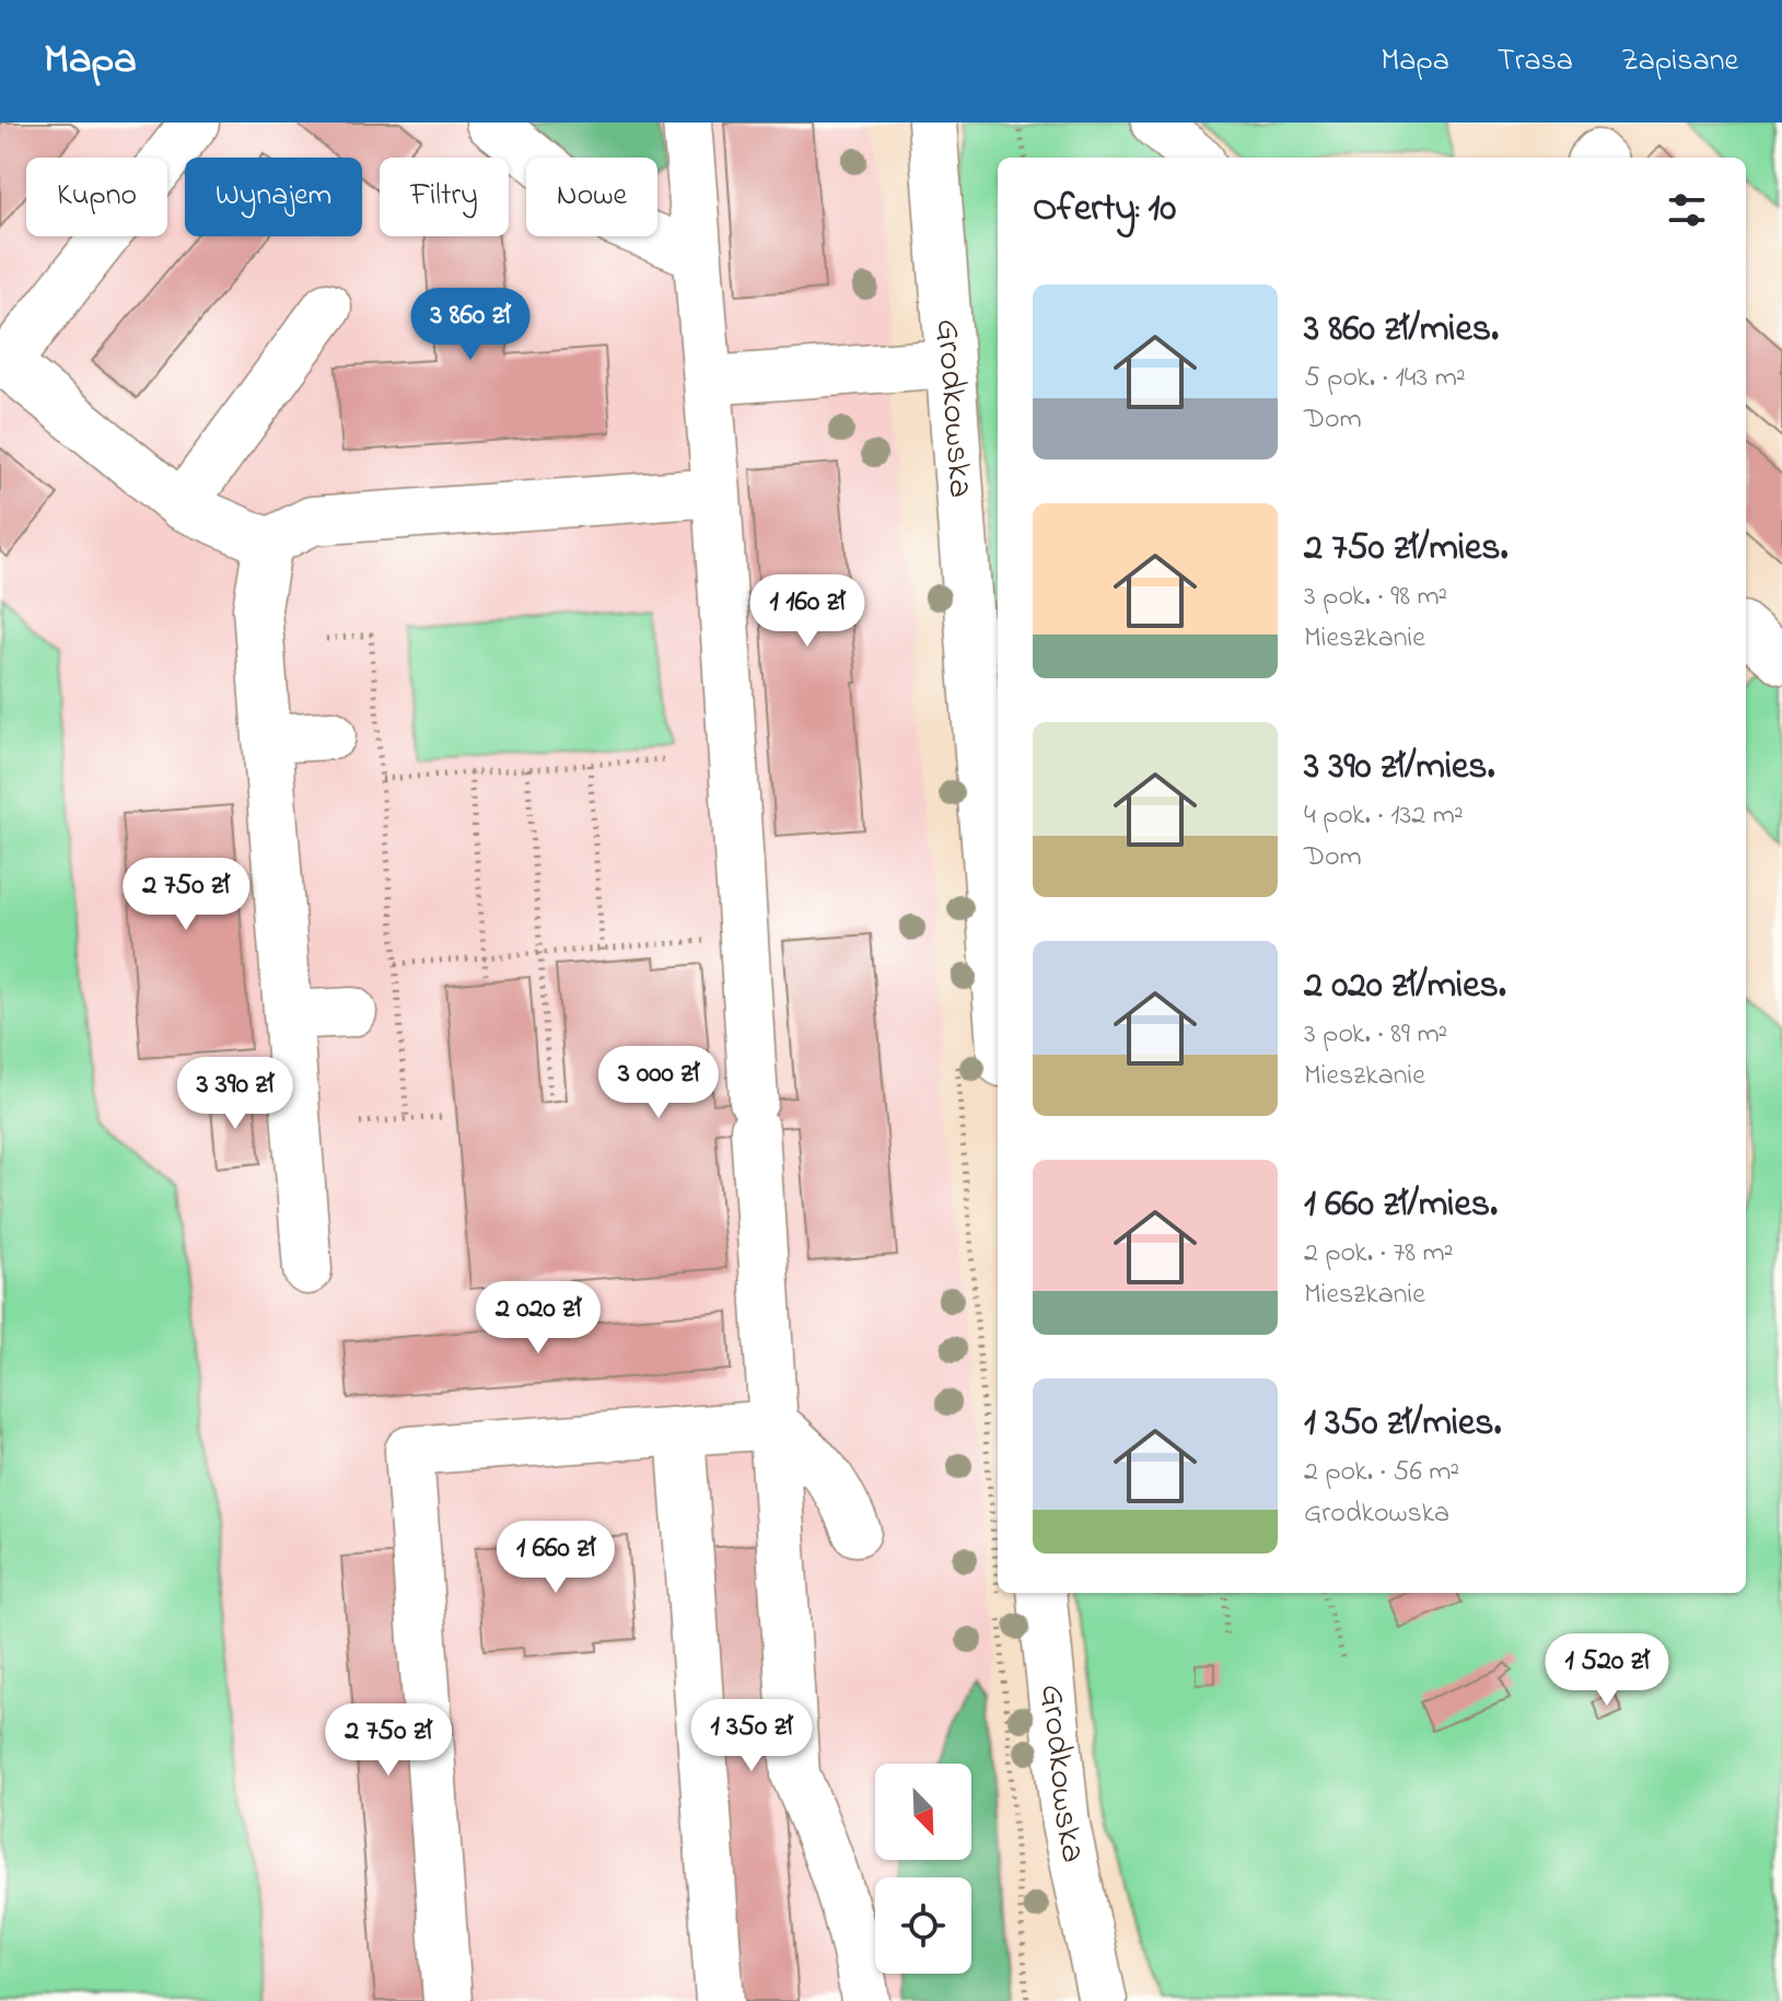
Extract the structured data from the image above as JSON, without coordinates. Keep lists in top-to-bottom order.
{
  "streets": {
    "main road": ["Grodkowska"]
  },
  "north": "bottom right",
  "page": {
    "header": "Mapa",
    "nav": ["Mapa", "Trasa", "Zapisane"],
    "chip": [
      "Kupno",
      "Wynajem",
      "Filtry",
      "Nowe"
    ],
    "heading": "Oferty: 10",
    "list": [
      {
        "name": "3 860 zł/mies.",
        "note": "5 pok. · 143 m² · Dom"
      },
      {
        "name": "2 750 zł/mies.",
        "note": "3 pok. · 98 m² · Mieszkanie"
      },
      {
        "name": "3 390 zł/mies.",
        "note": "4 pok. · 132 m² · Dom"
      },
      {
        "name": "2 020 zł/mies.",
        "note": "3 pok. · 89 m² · Mieszkanie"
      },
      {
        "name": "1 660 zł/mies.",
        "note": "2 pok. · 78 m² · Mieszkanie"
      },
      {
        "name": "1 350 zł/mies.",
        "note": "2 pok. · 56 m² · Grodkowska"
      }
    ],
    "price": [
      "3 860 zł",
      "1 160 zł",
      "2 750 zł",
      "3 000 zł",
      "3 390 zł",
      "2 020 zł",
      "1 660 zł",
      "1 520 zł",
      "1 350 zł",
      "2 750 zł"
    ]
  }
}
